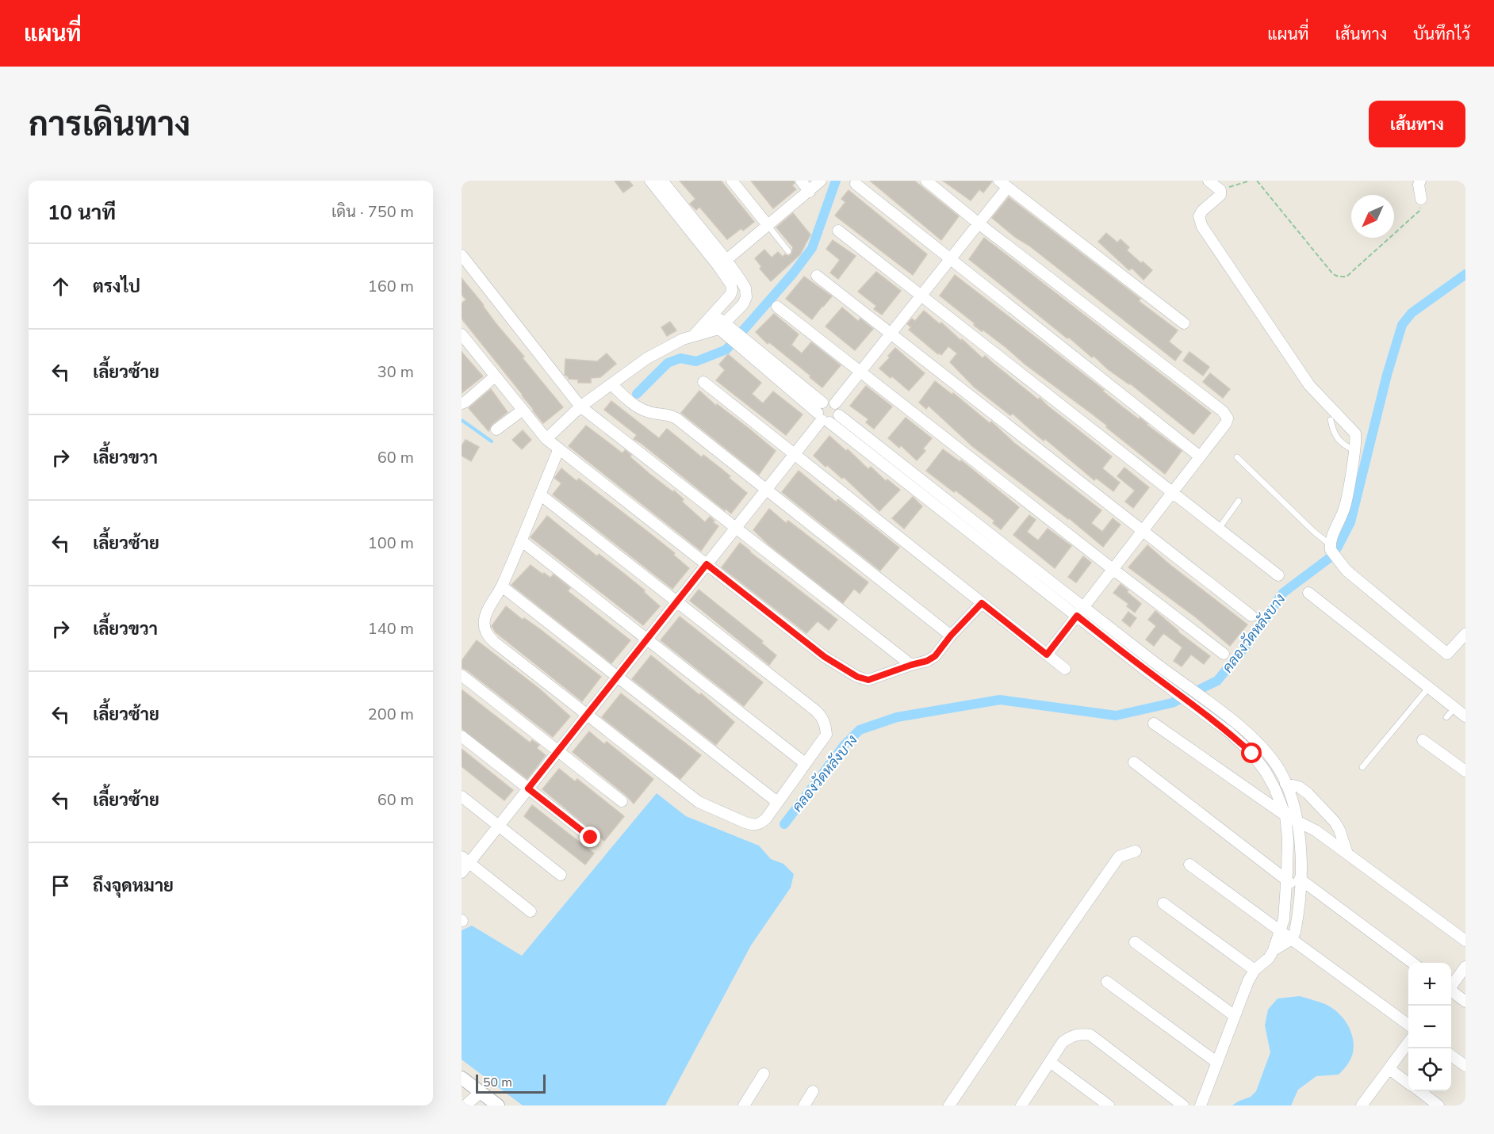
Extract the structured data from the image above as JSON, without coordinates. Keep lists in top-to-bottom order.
{
  "water": ["คลองวัดหลังบาง"],
  "scale_bar": "50 m",
  "north": "bottom left",
  "page": {
    "header": "แผนที่",
    "nav": ["แผนที่", "เส้นทาง", "บันทึกไว้"],
    "title": "การเดินทาง",
    "buttons": "เส้นทาง",
    "heading": ["10 นาที", "เดิน · 750 m"],
    "list": [
      ["ตรงไป", "160 m"],
      ["เลี้ยวซ้าย", "30 m"],
      ["เลี้ยวขวา", "60 m"],
      ["เลี้ยวซ้าย", "100 m"],
      ["เลี้ยวขวา", "140 m"],
      ["เลี้ยวซ้าย", "200 m"],
      ["เลี้ยวซ้าย", "60 m"],
      "ถึงจุดหมาย"
    ],
    "map_buttons": ["+", "−"],
    "scale": "50 m"
  }
}
